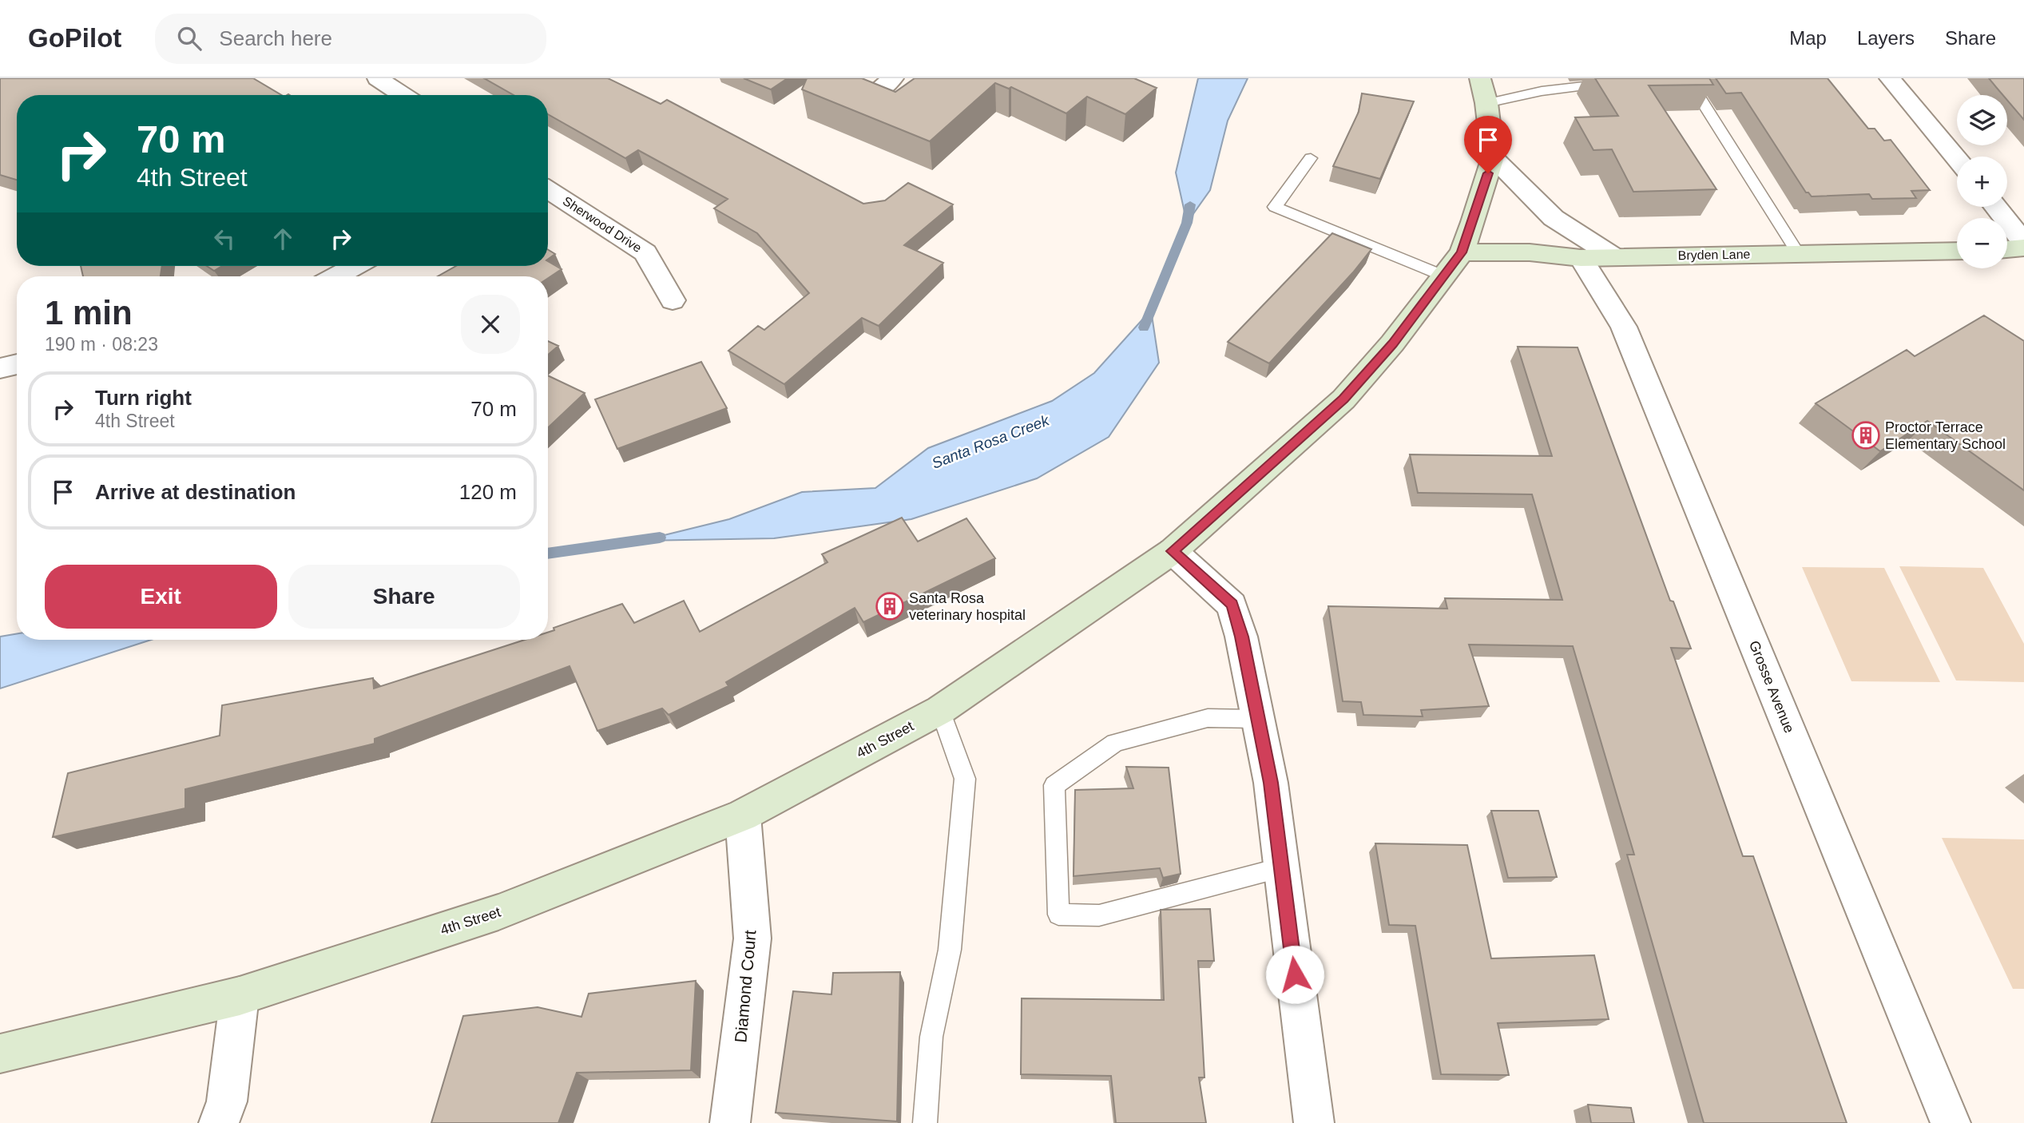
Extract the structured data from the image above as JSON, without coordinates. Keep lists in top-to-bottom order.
{
  "streets": {
    "main road": ["Bryden Lane", "4th Street"],
    "street": ["Sherwood Drive", "Grosse Avenue", "Diamond Court"]
  },
  "crossings": [
    ["Bryden Lane", "Grosse Avenue"],
    ["Bryden Lane", "4th Street"],
    ["4th Street", "Diamond Court"]
  ],
  "water": ["Santa Rosa Creek"],
  "places": {
    "building": ["Proctor Terrace Elementary School", "Santa Rosa veterinary hospital"]
  },
  "page": {
    "header": "GoPilot",
    "search": "Search here",
    "nav": ["Map", "Layers", "Share"],
    "map_buttons": ["+", "−"],
    "turn": ["70 m", "4th Street"],
    "heading": ["1 min", "190 m · 08:23"],
    "list": [
      {
        "name": "Turn right",
        "note": "4th Street",
        "value": "70 m"
      },
      {
        "name": "Arrive at destination",
        "value": "120 m"
      }
    ],
    "buttons": ["Exit", "Share"]
  }
}
